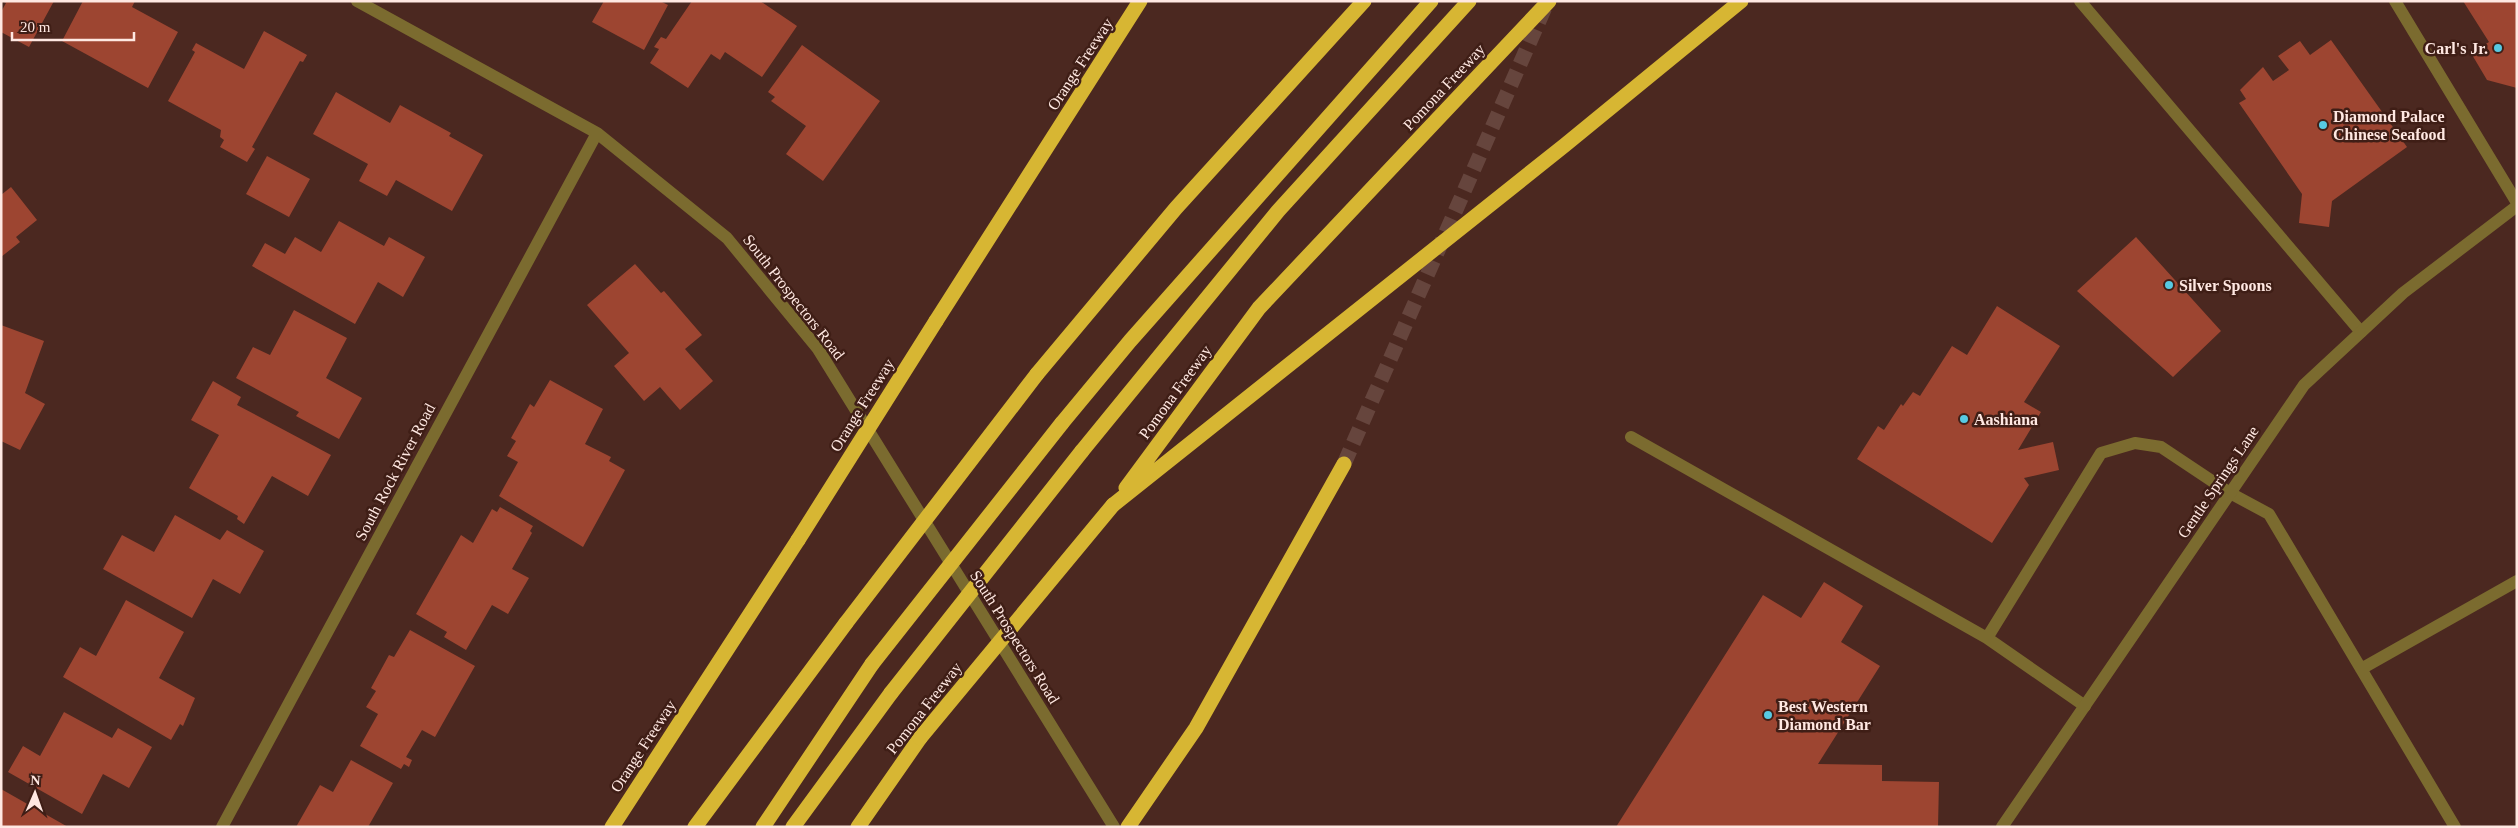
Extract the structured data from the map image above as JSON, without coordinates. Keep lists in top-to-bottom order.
{
  "streets": {
    "highway": ["Orange Freeway", "Pomona Freeway"],
    "street": ["South Prospectors Road", "South Rock River Road", "Gentle Springs Lane"]
  },
  "crossings": [
    ["South Prospectors Road", "South Rock River Road"]
  ],
  "places": [
    "Carl's Jr.",
    "Diamond Palace Chinese Seafood",
    "Silver Spoons",
    "Aashiana",
    "Best Western Diamond Bar"
  ],
  "scale_bar": "20 m",
  "north": "top"
}
